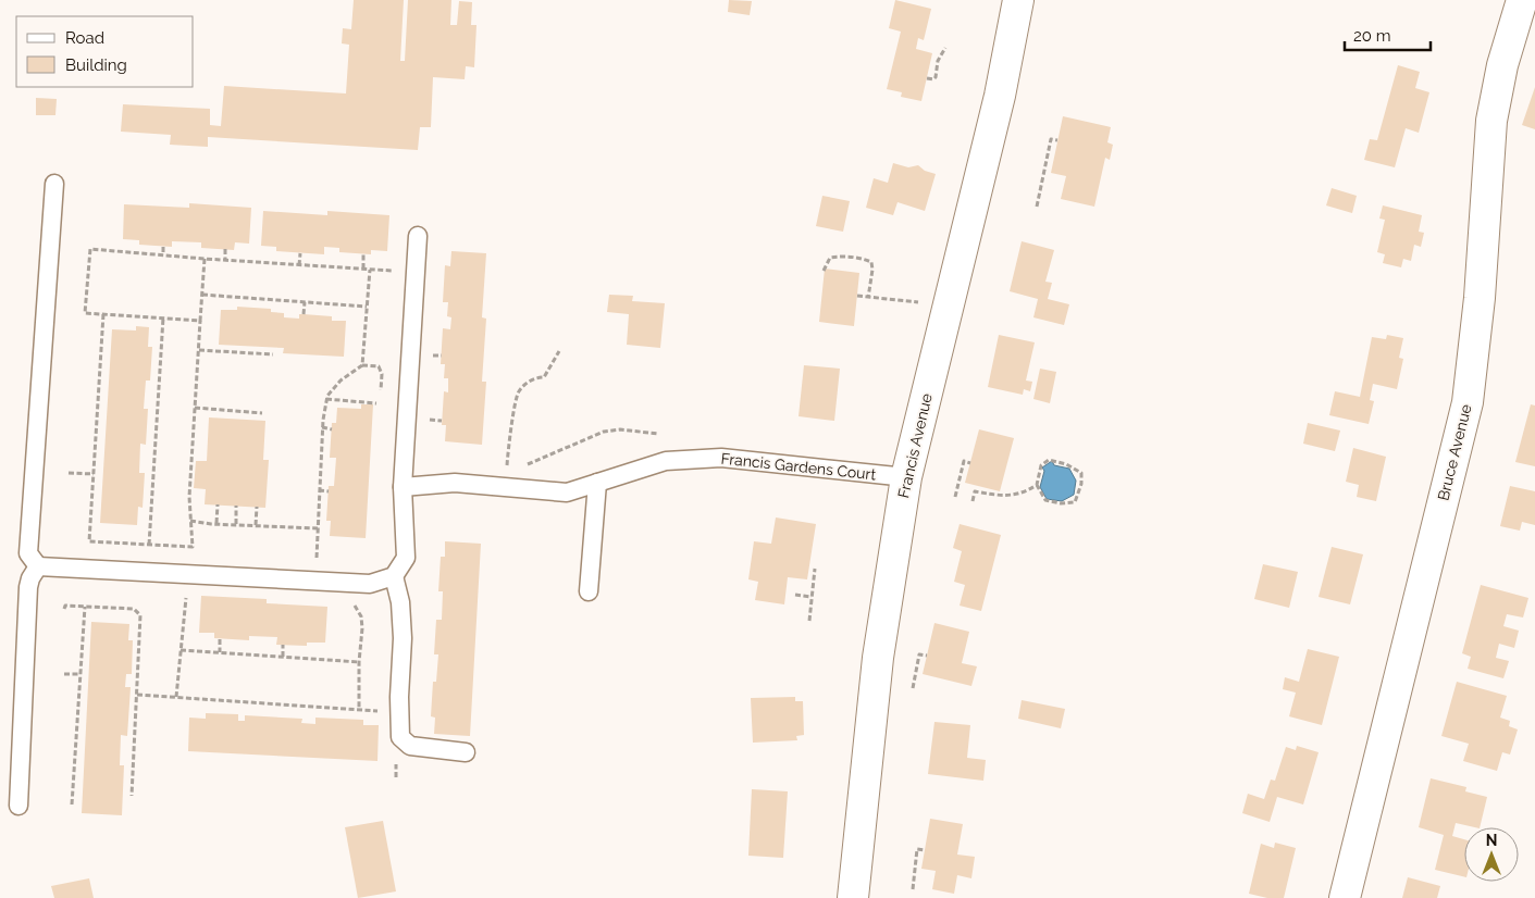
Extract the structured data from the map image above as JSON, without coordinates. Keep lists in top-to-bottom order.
{
  "streets": {
    "street": ["Francis Avenue", "Bruce Avenue"],
    "lane": ["Francis Gardens Court"]
  },
  "crossings": [
    ["Francis Avenue", "Francis Gardens Court"]
  ],
  "legend": ["Road", "Building"],
  "scale_bar": "20 m",
  "north": "top"
}
